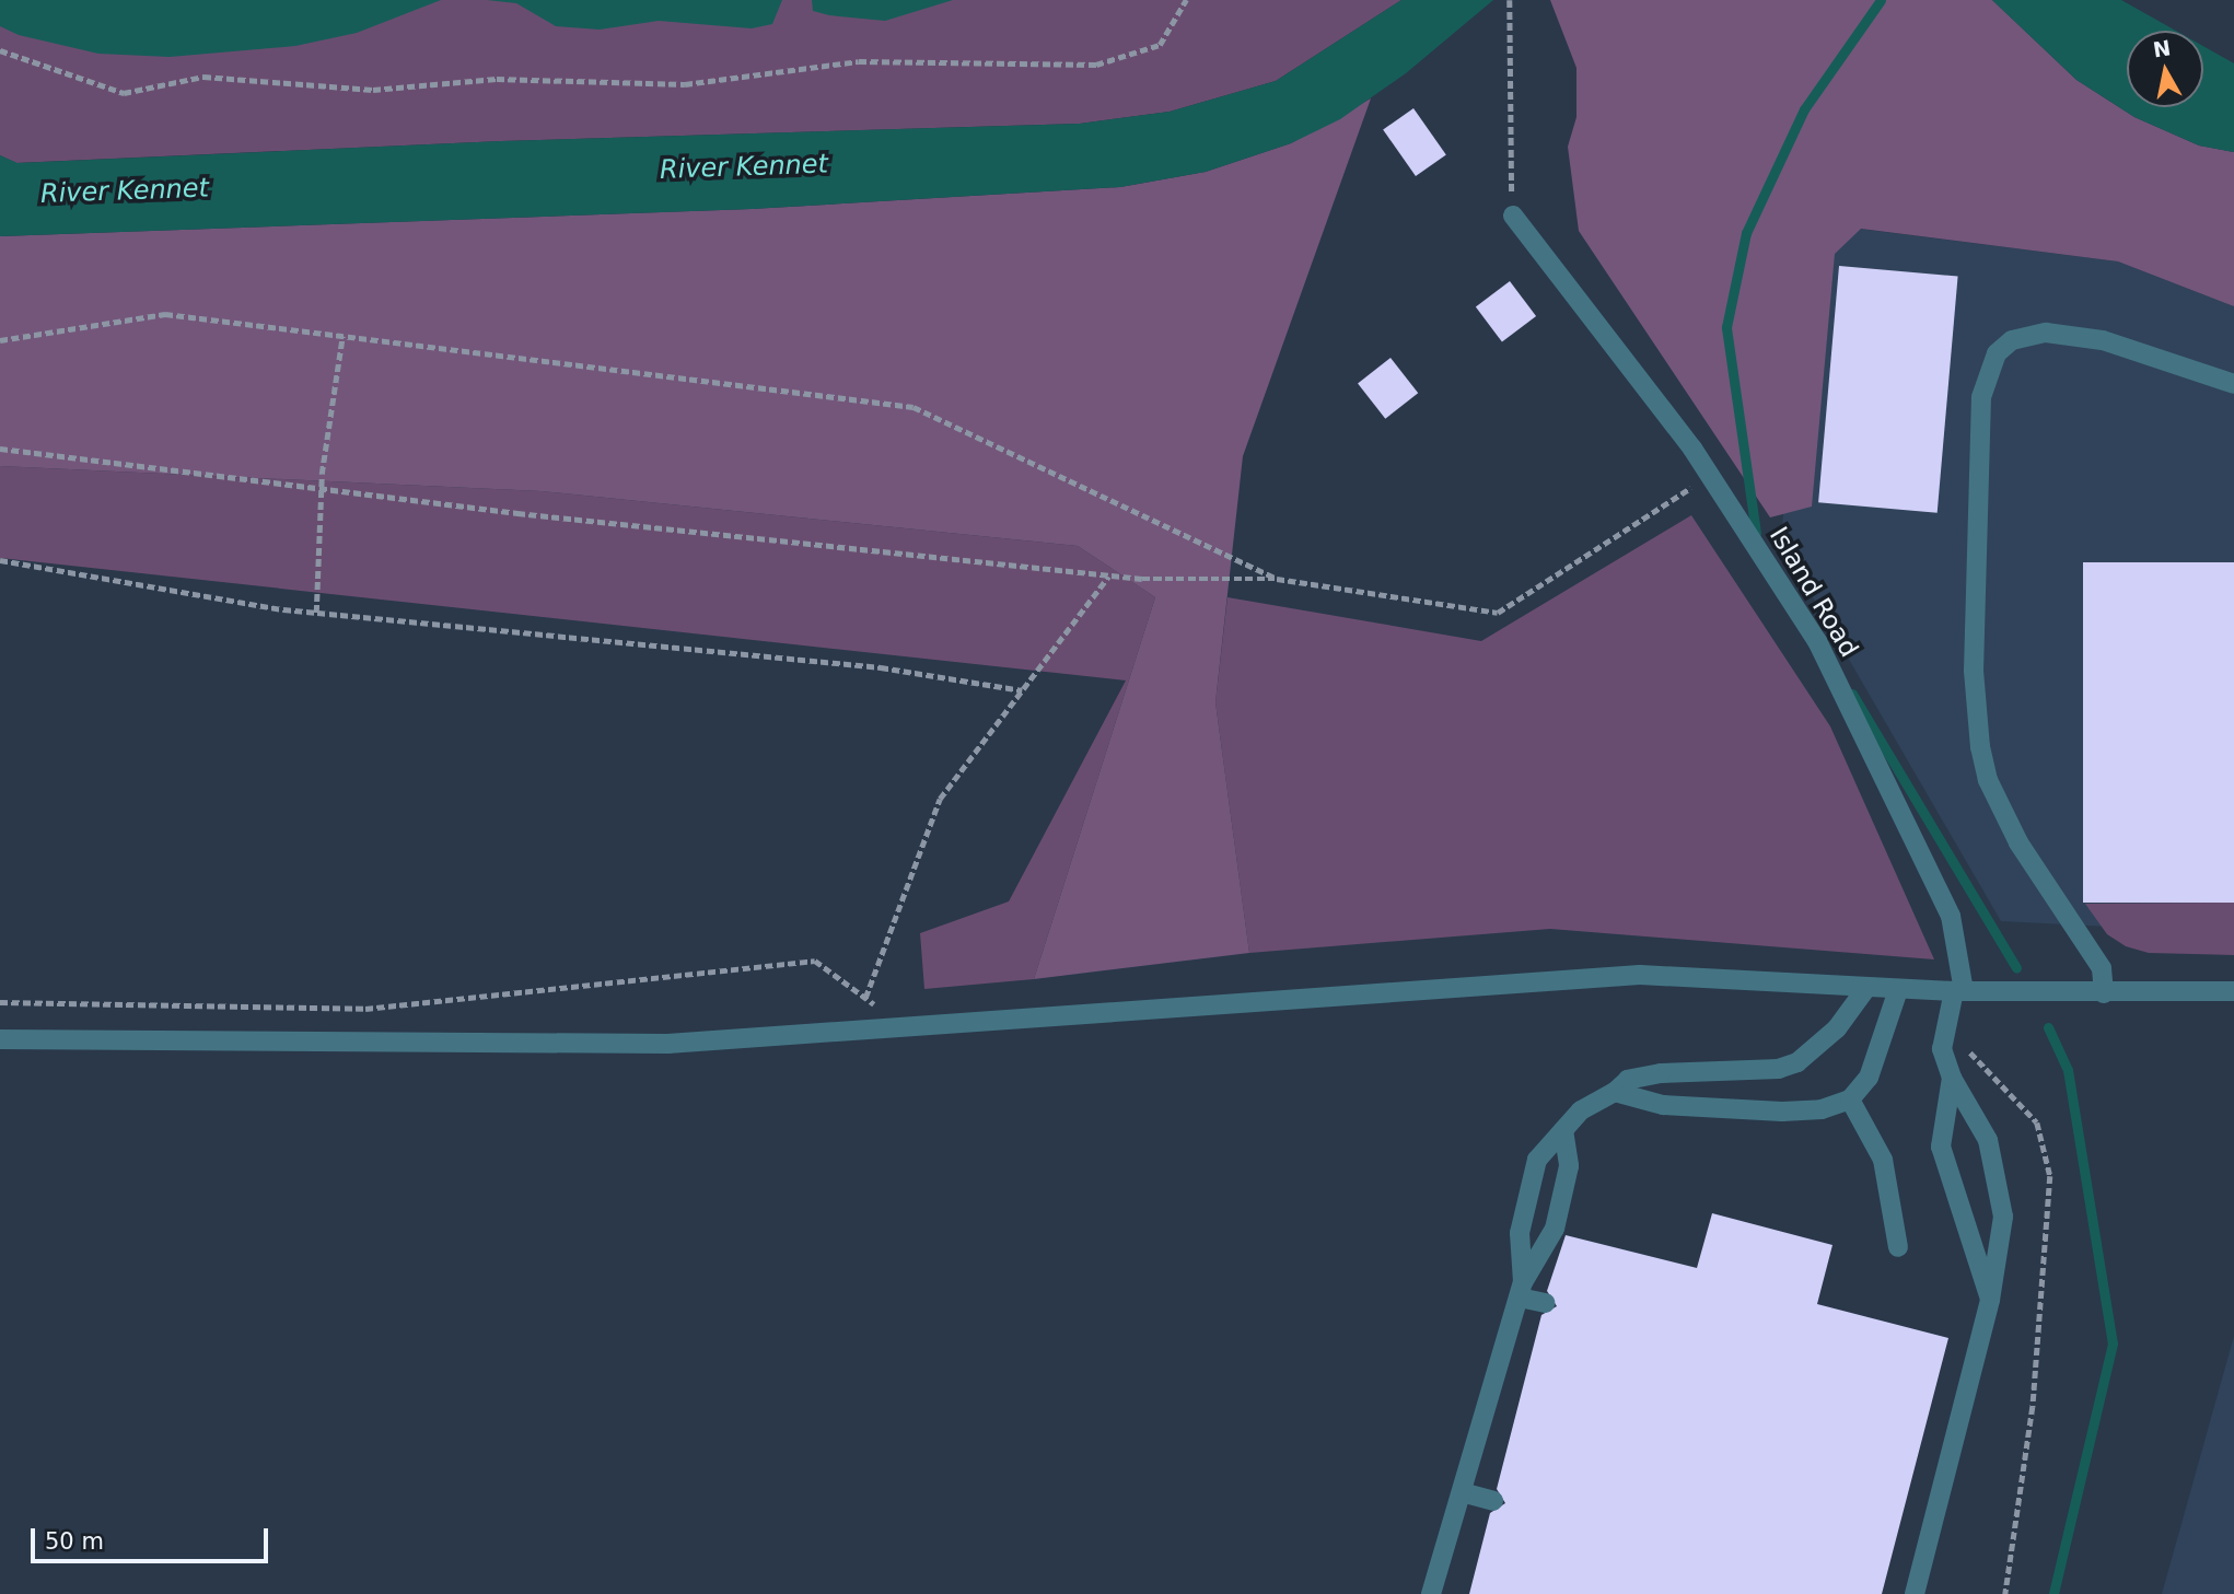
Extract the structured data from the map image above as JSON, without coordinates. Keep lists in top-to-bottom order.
{
  "streets": {
    "street": ["Island Road"]
  },
  "water": ["River Kennet"],
  "scale_bar": "50 m",
  "north": "top"
}
